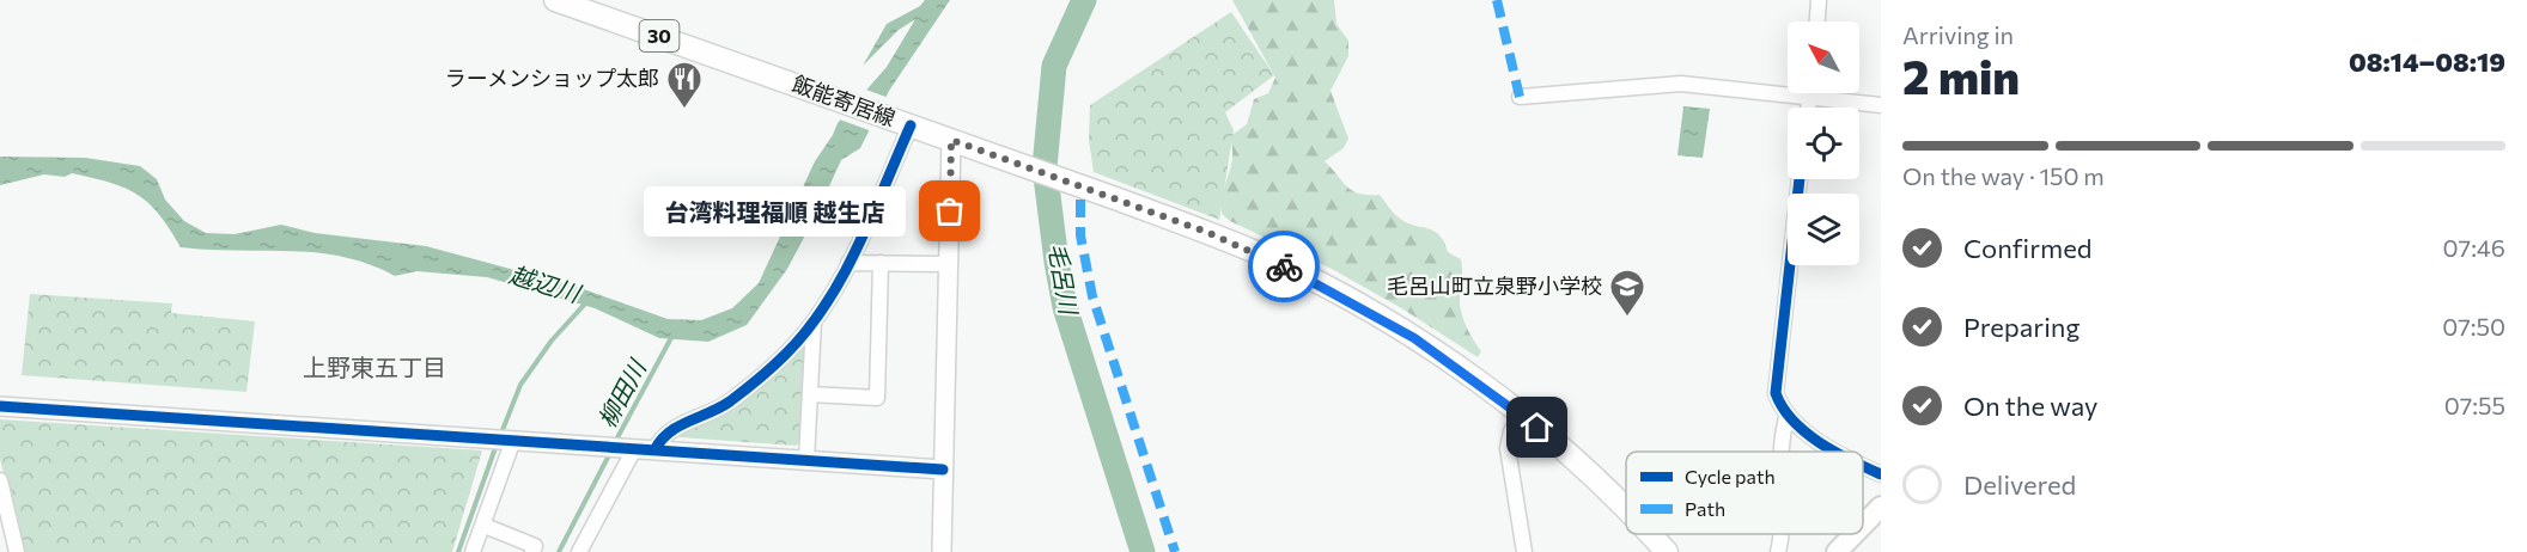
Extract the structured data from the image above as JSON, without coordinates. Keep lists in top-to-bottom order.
{
  "streets": {
    "main road": ["30", "飯能寄居線"]
  },
  "districts": ["上野東五丁目"],
  "water": ["毛呂川", "越辺川", "柳田川"],
  "places": {
    "restaurant": ["ラーメンショップ太郎"],
    "other": ["台湾料理福順 越生店"],
    "school or university": ["毛呂山町立泉野小学校"]
  },
  "legend": ["Cycle path", "Path"],
  "north": "top left",
  "page": {
    "heading": ["2 min", "Arriving in", "08:14–08:19"],
    "bar": "On the way · 150 m",
    "bubble": "台湾料理福順 越生店",
    "list": [
      ["Confirmed", "07:46"],
      ["Preparing", "07:50"],
      ["On the way", "07:55"],
      "Delivered"
    ]
  }
}
